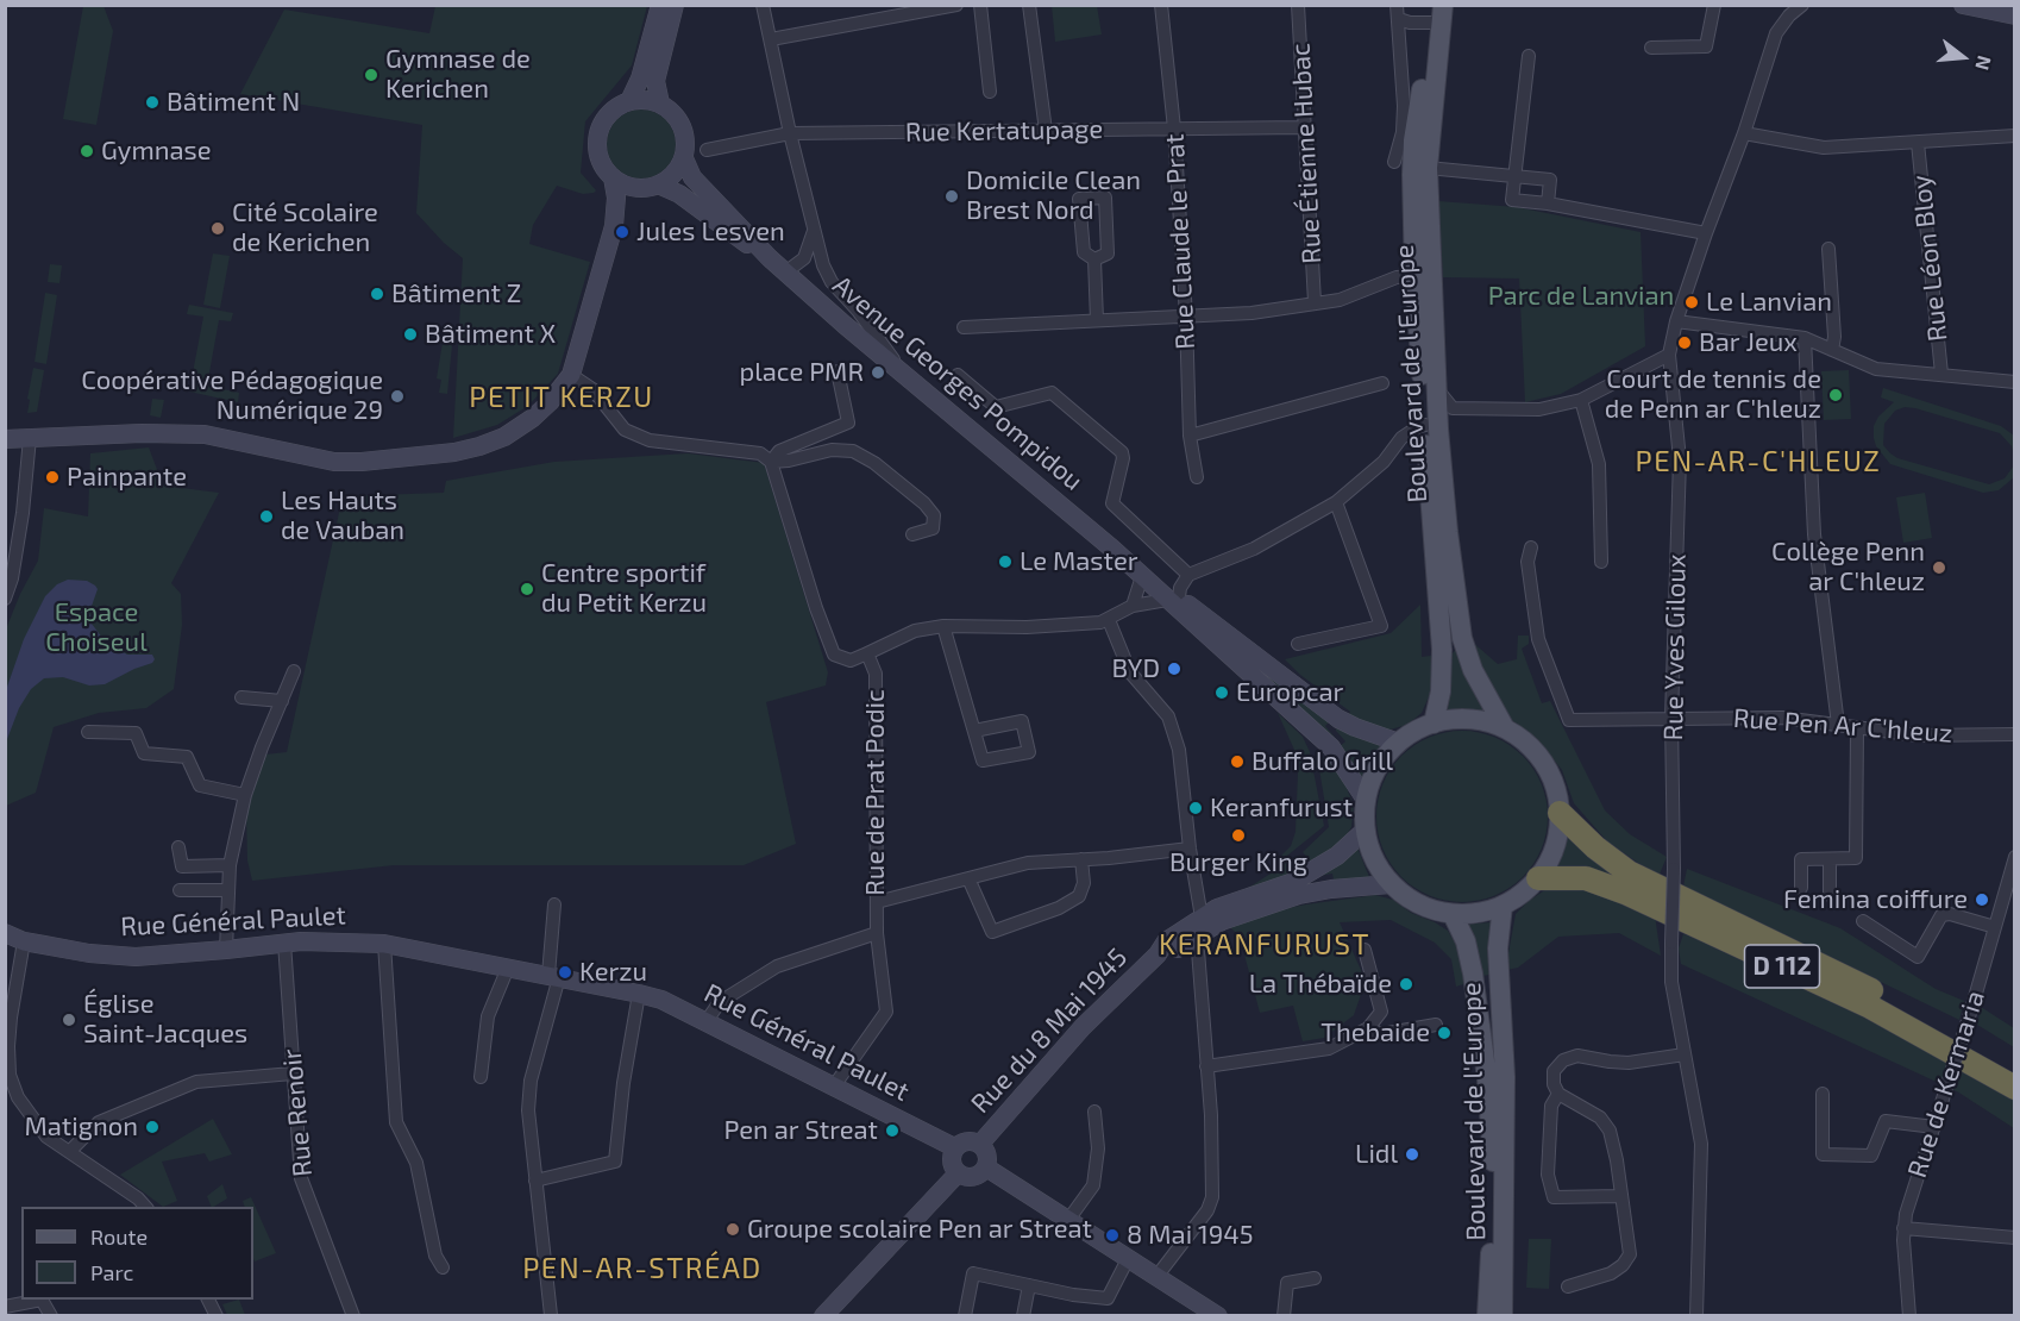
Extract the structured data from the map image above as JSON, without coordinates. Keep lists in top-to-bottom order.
{
  "streets": {
    "highway": ["D 112"],
    "main road": ["Boulevard de l'Europe"],
    "street": [
      "Rue Kertatupage",
      "Rue Étienne Hubac",
      "Rue Claude le Prat",
      "Rue Léon Bloy",
      "Avenue Georges Pompidou",
      "Rue Yves Giloux",
      "Rue Pen Ar C'hleuz",
      "Rue de Prat Podic",
      "Rue Général Paulet",
      "Rue du 8 Mai 1945",
      "Rue de Kermaria",
      "Rue Renoir"
    ]
  },
  "crossings": [
    ["Rue Kertatupage", "Rue Étienne Hubac"],
    ["Rue Kertatupage", "Rue Claude le Prat"],
    ["Boulevard de l'Europe", "Avenue Georges Pompidou"],
    ["Boulevard de l'Europe", "D 112"],
    ["Boulevard de l'Europe", "Rue du 8 Mai 1945"],
    ["Avenue Georges Pompidou", "D 112"],
    ["Avenue Georges Pompidou", "Rue du 8 Mai 1945"],
    ["Rue Yves Giloux", "Rue Pen Ar C'hleuz"],
    ["Rue de Prat Podic", "Rue Général Paulet"],
    ["Rue Général Paulet", "Rue du 8 Mai 1945"],
    ["Rue Général Paulet", "Rue Renoir"],
    ["D 112", "Rue du 8 Mai 1945"]
  ],
  "districts": [
    "PETIT KERZU",
    "PEN-AR-C'HLEUZ",
    "KERANFURUST",
    "PEN-AR-STRÉAD"
  ],
  "parks": ["Parc de Lanvian", "Espace Choiseul"],
  "places": [
    "Gymnase de Kerichen",
    "Bâtiment N",
    "Gymnase",
    "Domicile Clean Brest Nord",
    "Cité Scolaire de Kerichen",
    "Jules Lesven",
    "Bâtiment Z",
    "Le Lanvian",
    "Bâtiment X",
    "Bar Jeux",
    "place PMR",
    "Court de tennis de de Penn ar C'hleuz",
    "Coopérative Pédagogique Numérique 29",
    "Painpante",
    "Les Hauts de Vauban",
    "Le Master",
    "Collège Penn ar C'hleuz",
    "Centre sportif du Petit Kerzu",
    "BYD",
    "Europcar",
    "Buffalo Grill",
    "Keranfurust",
    "Burger King",
    "Femina coiffure",
    "Kerzu",
    "La Thébaïde",
    "Église Saint-Jacques",
    "Thebaide",
    "Matignon",
    "Pen ar Streat",
    "Lidl",
    "Groupe scolaire Pen ar Streat",
    "8 Mai 1945"
  ],
  "legend": ["Route", "Parc"],
  "north": "right"
}
